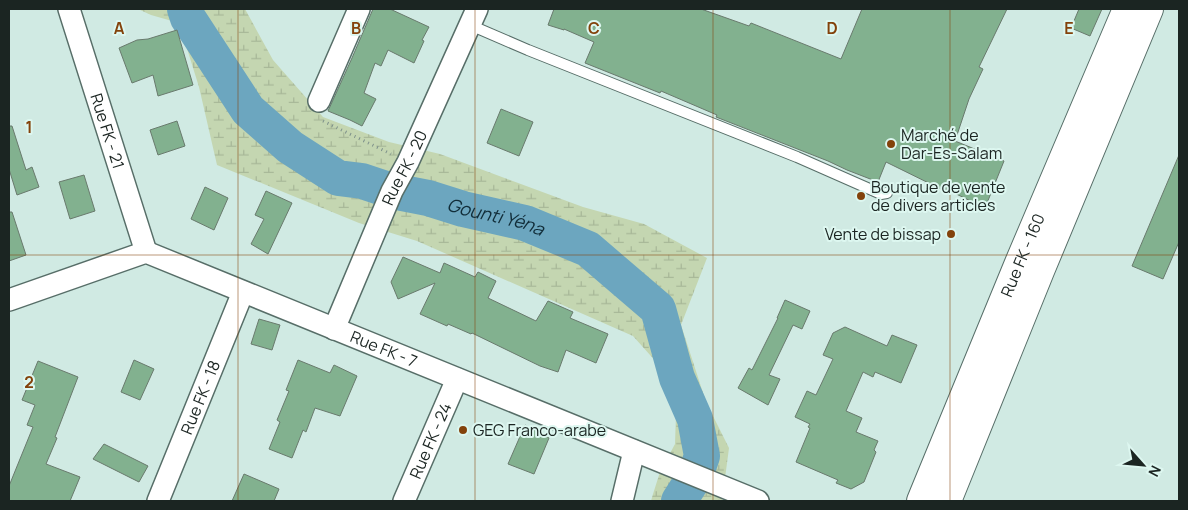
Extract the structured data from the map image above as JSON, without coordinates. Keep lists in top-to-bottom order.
{
  "streets": {
    "main road": ["Rue FK - 160"],
    "street": [
      "Rue FK - 21",
      "Rue FK - 20",
      "Rue FK - 7",
      "Rue FK - 18",
      "Rue FK - 24"
    ]
  },
  "crossings": [
    ["Rue FK - 21", "Rue FK - 7"],
    ["Rue FK - 20", "Rue FK - 7"],
    ["Rue FK - 7", "Rue FK - 18"],
    ["Rue FK - 7", "Rue FK - 24"]
  ],
  "water": ["Gounti Yéna"],
  "places": [
    "Marché de Dar-Es-Salam",
    "Boutique de vente de divers articles",
    "Vente de bissap",
    "GEG Franco-arabe"
  ],
  "north": "bottom right",
  "grid": {
    "columns": [
      "A",
      "B",
      "C",
      "D",
      "E"
    ],
    "rows": ["1", "2"]
  }
}
